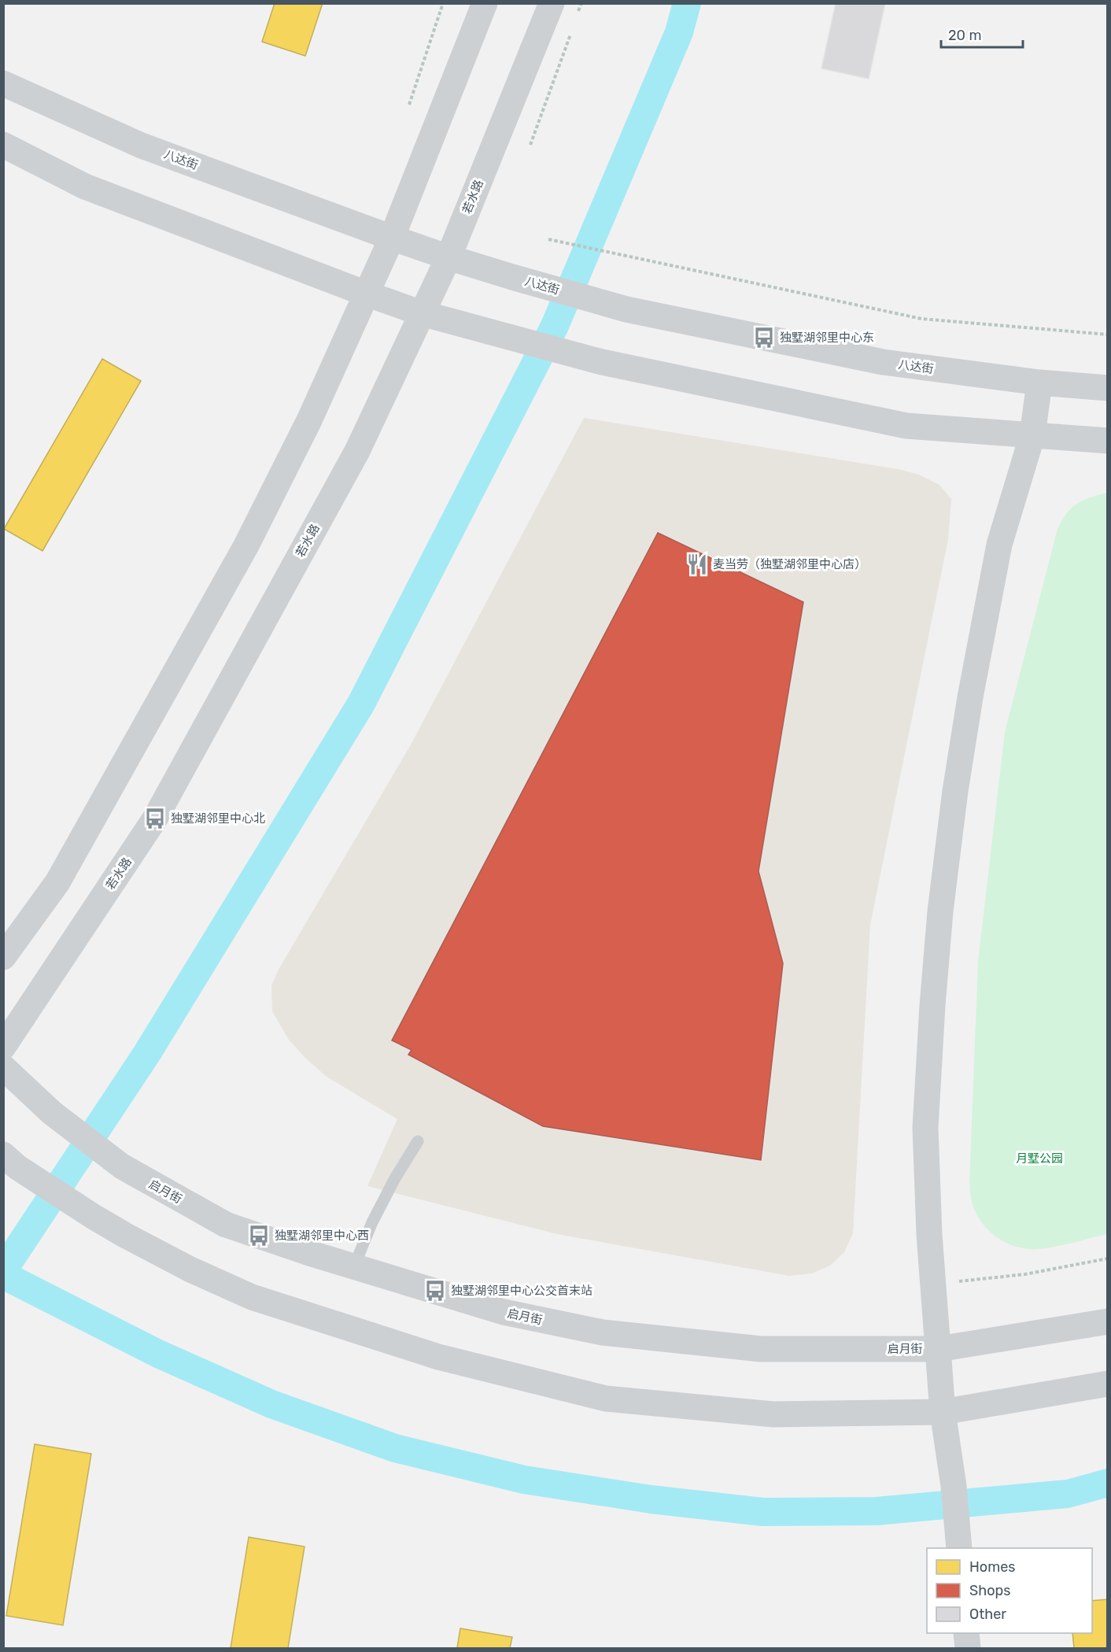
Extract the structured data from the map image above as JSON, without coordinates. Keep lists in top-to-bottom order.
{
  "streets": {
    "street": ["八达街", "若水路", "启月街"]
  },
  "crossings": [
    ["八达街", "若水路"]
  ],
  "parks": ["月墅公园"],
  "places": {
    "bus stop": [
      "独墅湖邻里中心东",
      "独墅湖邻里中心北",
      "独墅湖邻里中心西",
      "独墅湖邻里中心公交首末站"
    ],
    "restaurant": ["麦当劳（独墅湖邻里中心店）"]
  },
  "legend": ["Homes", "Shops", "Other"],
  "scale_bar": "20 m"
}
